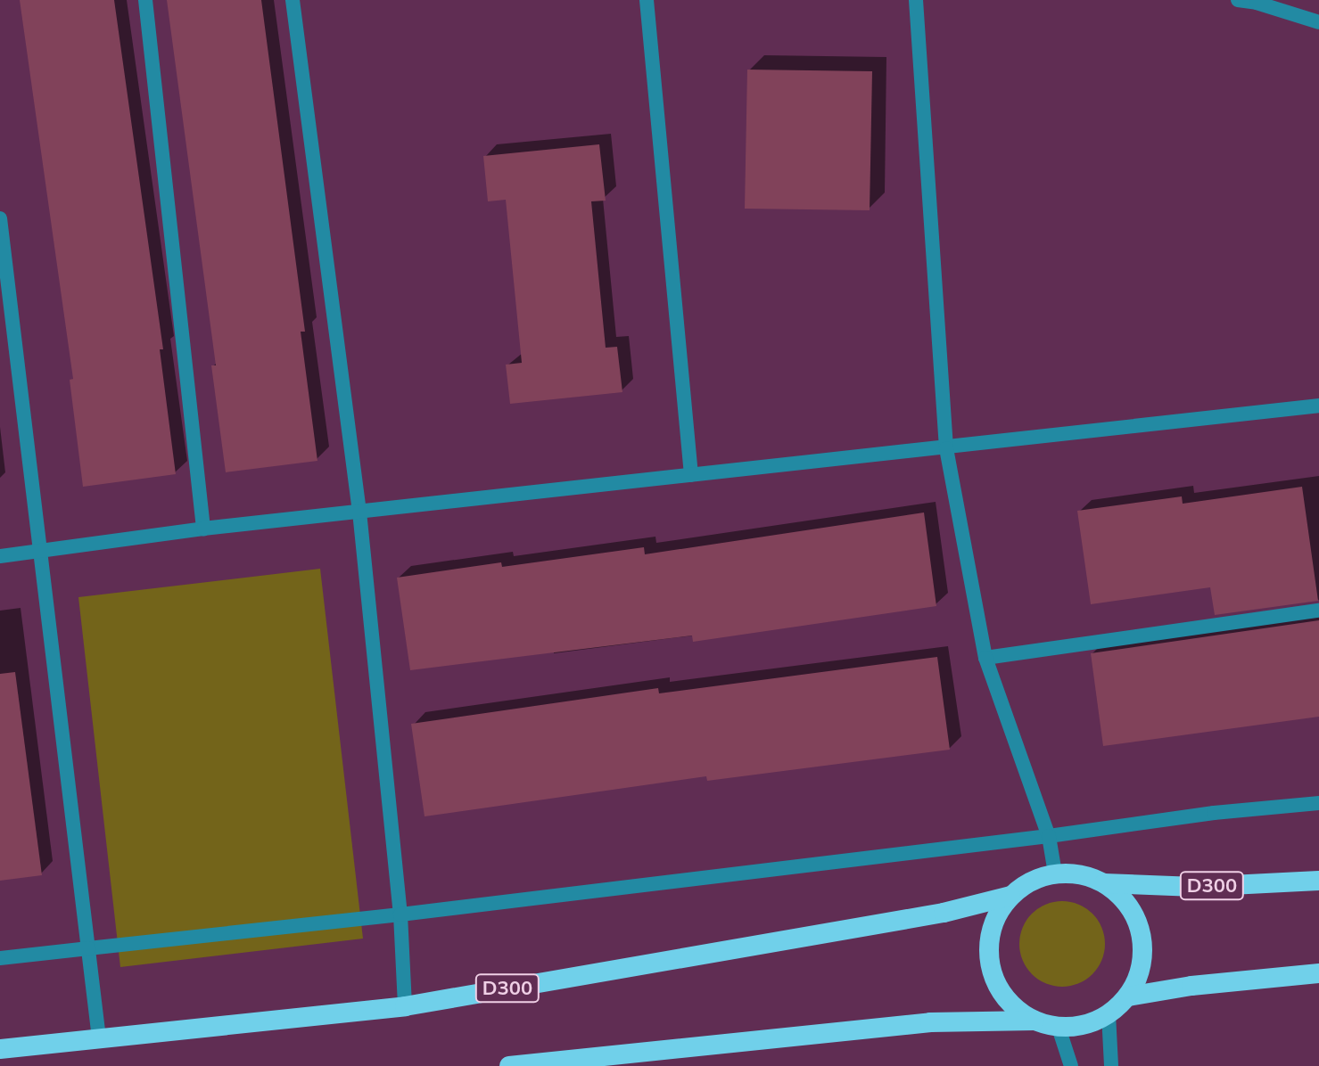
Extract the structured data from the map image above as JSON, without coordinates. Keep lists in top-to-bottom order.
{
  "streets": {
    "highway": ["D300"]
  }
}
